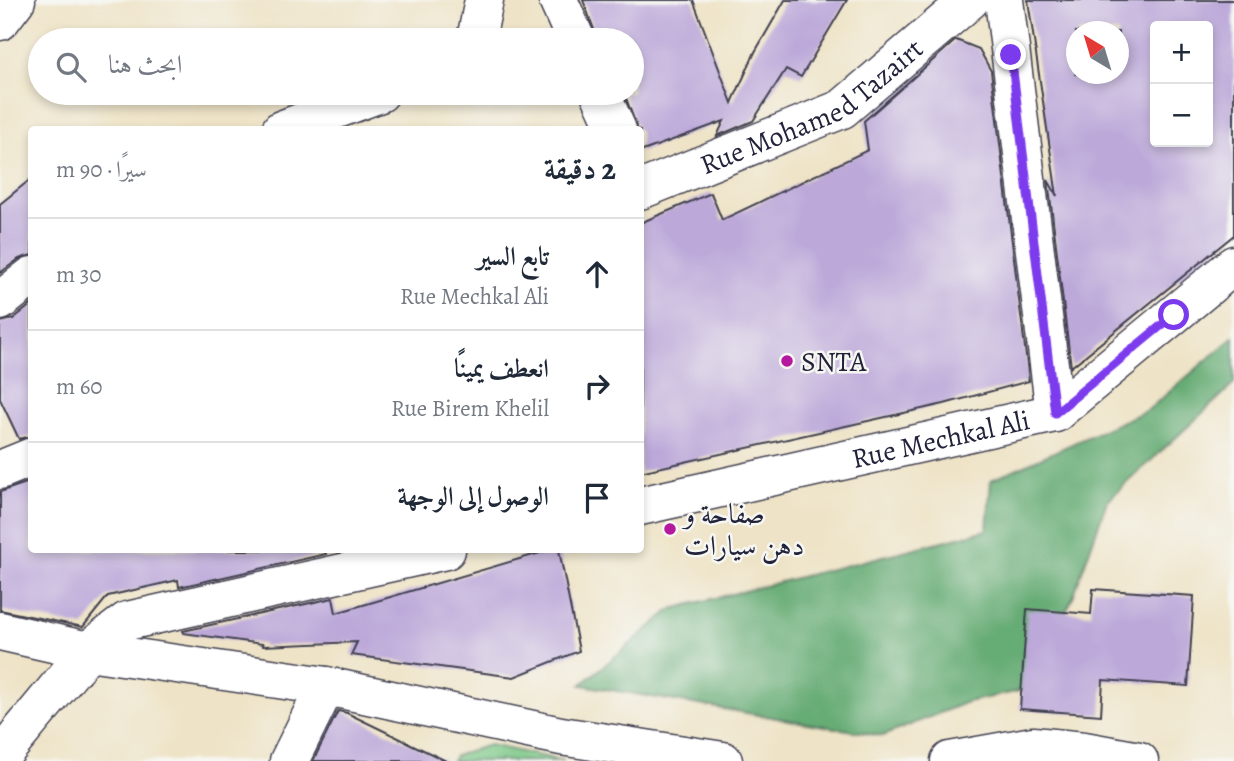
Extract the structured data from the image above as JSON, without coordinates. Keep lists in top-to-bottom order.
{
  "streets": {
    "street": ["Rue Mohamed Tazairt", "Rue Mechkal Ali"]
  },
  "places": ["SNTA", "صفاحة و دهن سيارات"],
  "north": "top left",
  "page": {
    "map_buttons": ["+", "−"],
    "search": "ابحث هنا",
    "heading": ["2 دقيقة", "سيرًا · 90 m"],
    "list": [
      ["تابع السير", "Rue Mechkal Ali", "30 m"],
      ["انعطف يمينًا", "Rue Birem Khelil", "60 m"],
      "الوصول إلى الوجهة"
    ]
  }
}
